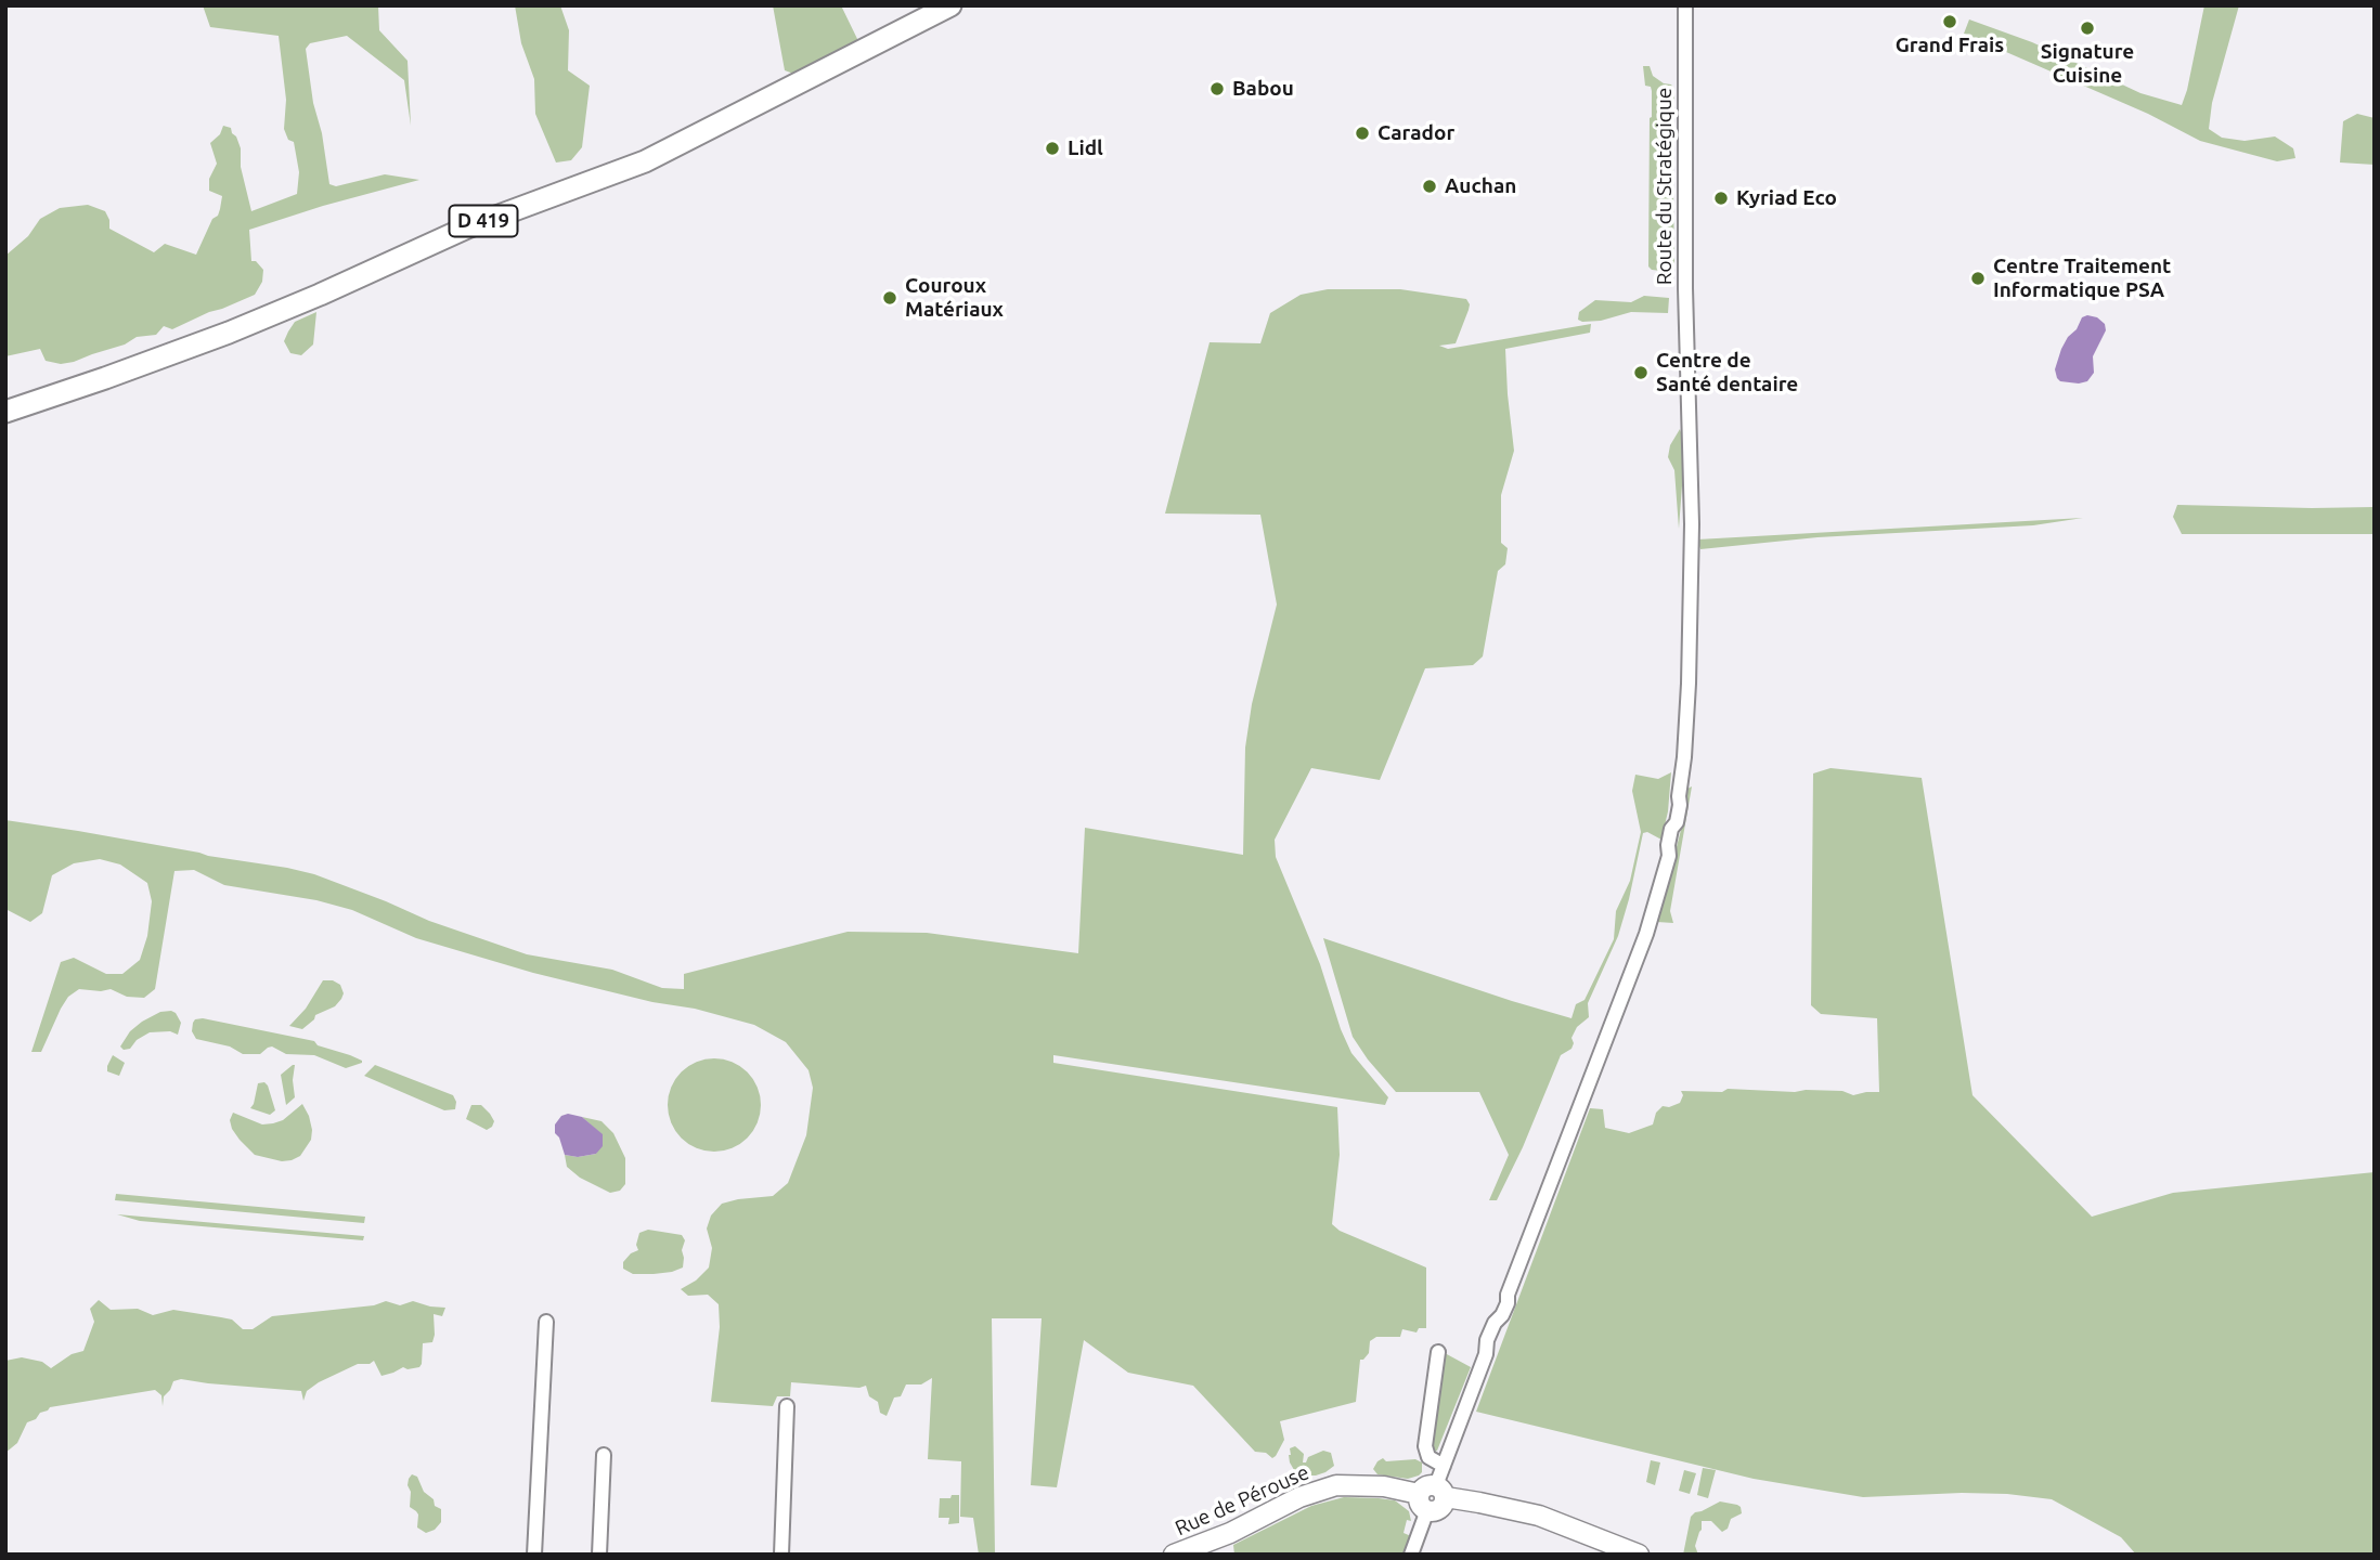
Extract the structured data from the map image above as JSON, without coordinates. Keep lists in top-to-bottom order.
{
  "streets": {
    "main road": ["D 419"],
    "street": ["Route du Stratégique", "Rue de Pérouse"]
  },
  "crossings": [
    ["Route du Stratégique", "Rue de Pérouse"]
  ],
  "places": [
    "Grand Frais",
    "Signature Cuisine",
    "Babou",
    "Carador",
    "Lidl",
    "Auchan",
    "Kyriad Eco",
    "Centre Traitement Informatique PSA",
    "Couroux Matériaux",
    "Centre de Santé dentaire"
  ]
}
